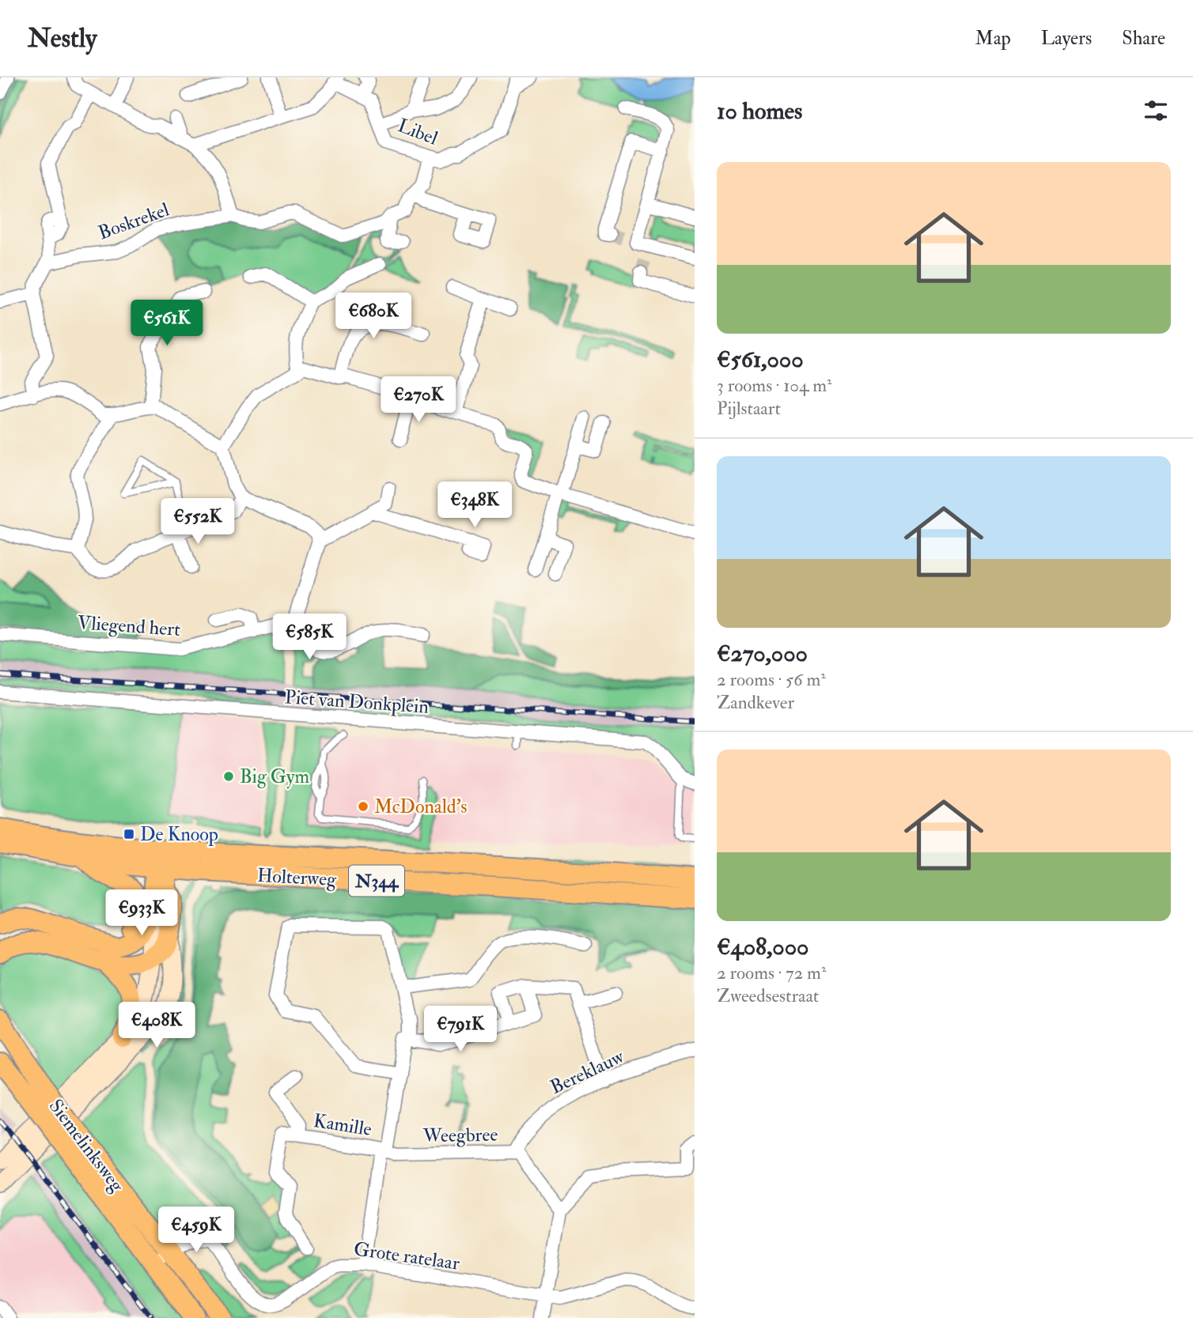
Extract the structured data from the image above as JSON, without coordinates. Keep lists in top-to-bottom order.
{
  "streets": {
    "main road": ["Holterweg", "N344", "Siemelinksweg"],
    "street": [
      "Libel",
      "Boskrekel",
      "Vliegend hert",
      "Piet van Donkplein",
      "Bereklauw",
      "Kamille",
      "Weegbree",
      "Grote ratelaar"
    ]
  },
  "crossings": [
    ["Libel", "Boskrekel"],
    ["Bereklauw", "Weegbree"],
    ["Kamille", "Weegbree"],
    ["Siemelinksweg", "Grote ratelaar"]
  ],
  "places": {
    "other": ["Big Gym", "McDonald's"],
    "transit": ["De Knoop"]
  },
  "page": {
    "header": "Nestly",
    "nav": ["Map", "Layers", "Share"],
    "heading": "10 homes",
    "list": [
      {
        "name": "€561,000",
        "note": "3 rooms · 104 m² · Pijlstaart"
      },
      {
        "name": "€270,000",
        "note": "2 rooms · 56 m² · Zandkever"
      },
      {
        "name": "€408,000",
        "note": "2 rooms · 72 m² · Zweedsestraat"
      }
    ],
    "price": [
      "€680K",
      "€561K",
      "€270K",
      "€348K",
      "€552K",
      "€585K",
      "€933K",
      "€408K",
      "€791K",
      "€459K"
    ]
  }
}
